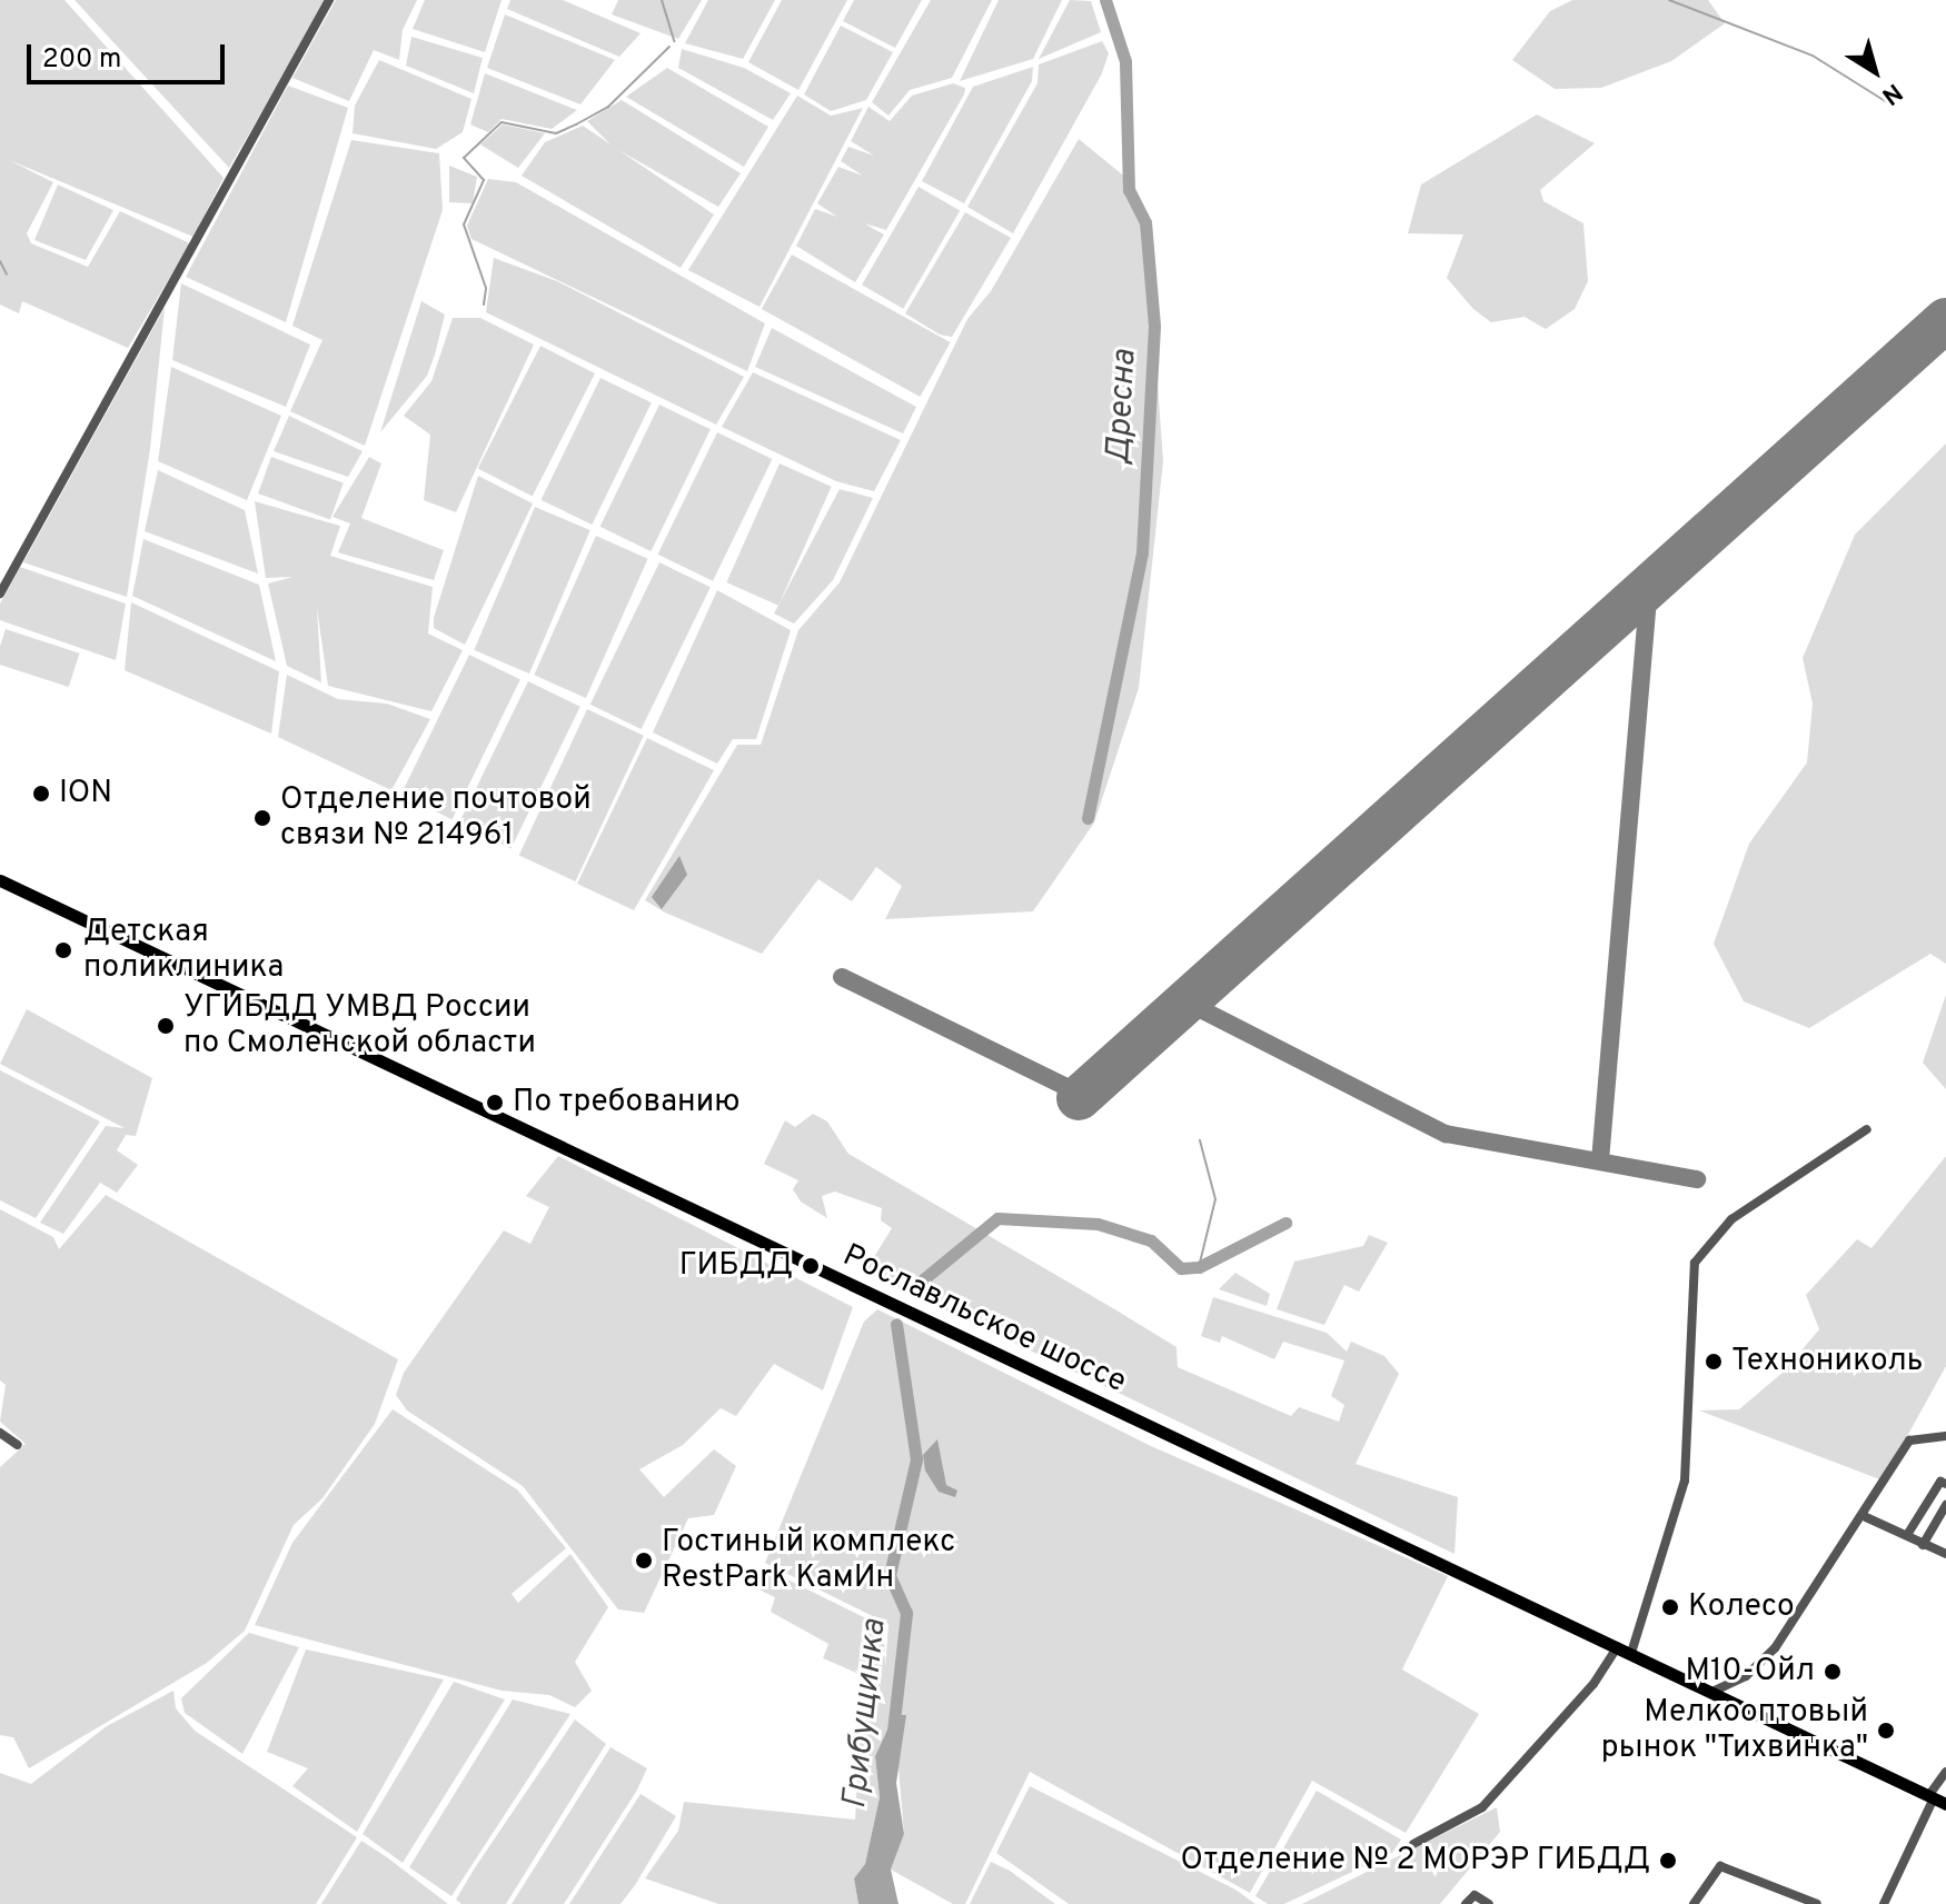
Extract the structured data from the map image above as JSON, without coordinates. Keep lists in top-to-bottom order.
{
  "streets": {
    "main road": ["Рославльское шоссе"]
  },
  "water": ["Дресна", "Грибущинка"],
  "places": [
    "ION",
    "Отделение почтовой связи № 214961",
    "Детская поликлиника",
    "УГИБДД УМВД России по Смоленской области",
    "По требованию",
    "ГИБДД",
    "Технониколь",
    "Гостиный комплекс RestPark КамИн",
    "Колесо",
    "М10-Ойл",
    "Мелкооптовый рынок \"Тихвинка\"",
    "Отделение № 2 МОРЭР ГИБДД"
  ],
  "scale_bar": "200 m",
  "north": "bottom right"
}
